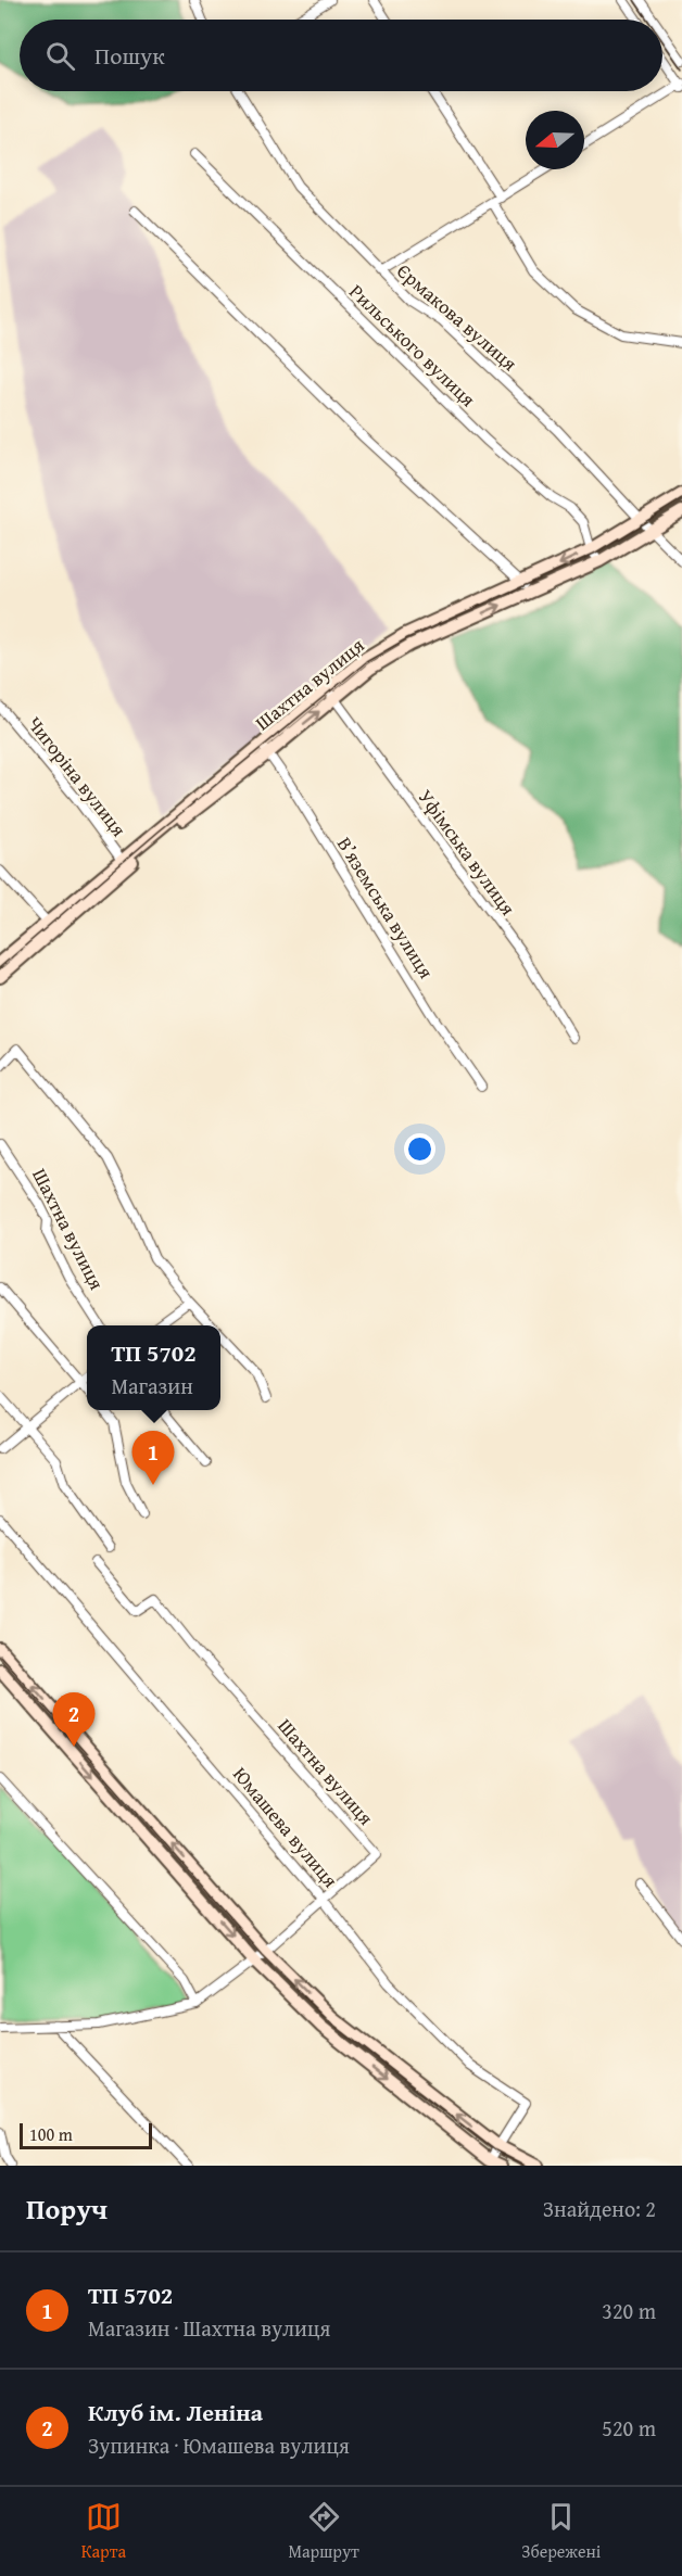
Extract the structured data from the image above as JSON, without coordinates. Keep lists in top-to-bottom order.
{
  "streets": {
    "main road": ["Шахтна вулиця"],
    "street": [
      "Єрмакова вулиця",
      "Рильського вулиця",
      "Чигоріна вулиця",
      "Уфімська вулиця",
      "В’яземська вулиця",
      "Юмашева вулиця"
    ]
  },
  "crossings": [
    ["Єрмакова вулиця", "Шахтна вулиця"],
    ["Рильського вулиця", "Шахтна вулиця"],
    ["Шахтна вулиця", "Чигоріна вулиця"],
    ["Шахтна вулиця", "Уфімська вулиця"],
    ["Шахтна вулиця", "В’яземська вулиця"],
    ["Шахтна вулиця", "Юмашева вулиця"]
  ],
  "scale_bar": "100 m",
  "north": "left",
  "page": {
    "search": "Пошук",
    "popup": ["ТП 5702", "Магазин"],
    "pins": ["1", "2"],
    "scale": "100 m",
    "heading": ["Поруч", "Знайдено: 2"],
    "list": [
      {
        "mark": "1",
        "name": "ТП 5702",
        "note": "Магазин · Шахтна вулиця",
        "value": "320 m"
      },
      {
        "mark": "2",
        "name": "Клуб ім. Леніна",
        "note": "Зупинка · Юмашева вулиця",
        "value": "520 m"
      }
    ],
    "nav": ["Карта", "Маршрут", "Збережені"]
  }
}
